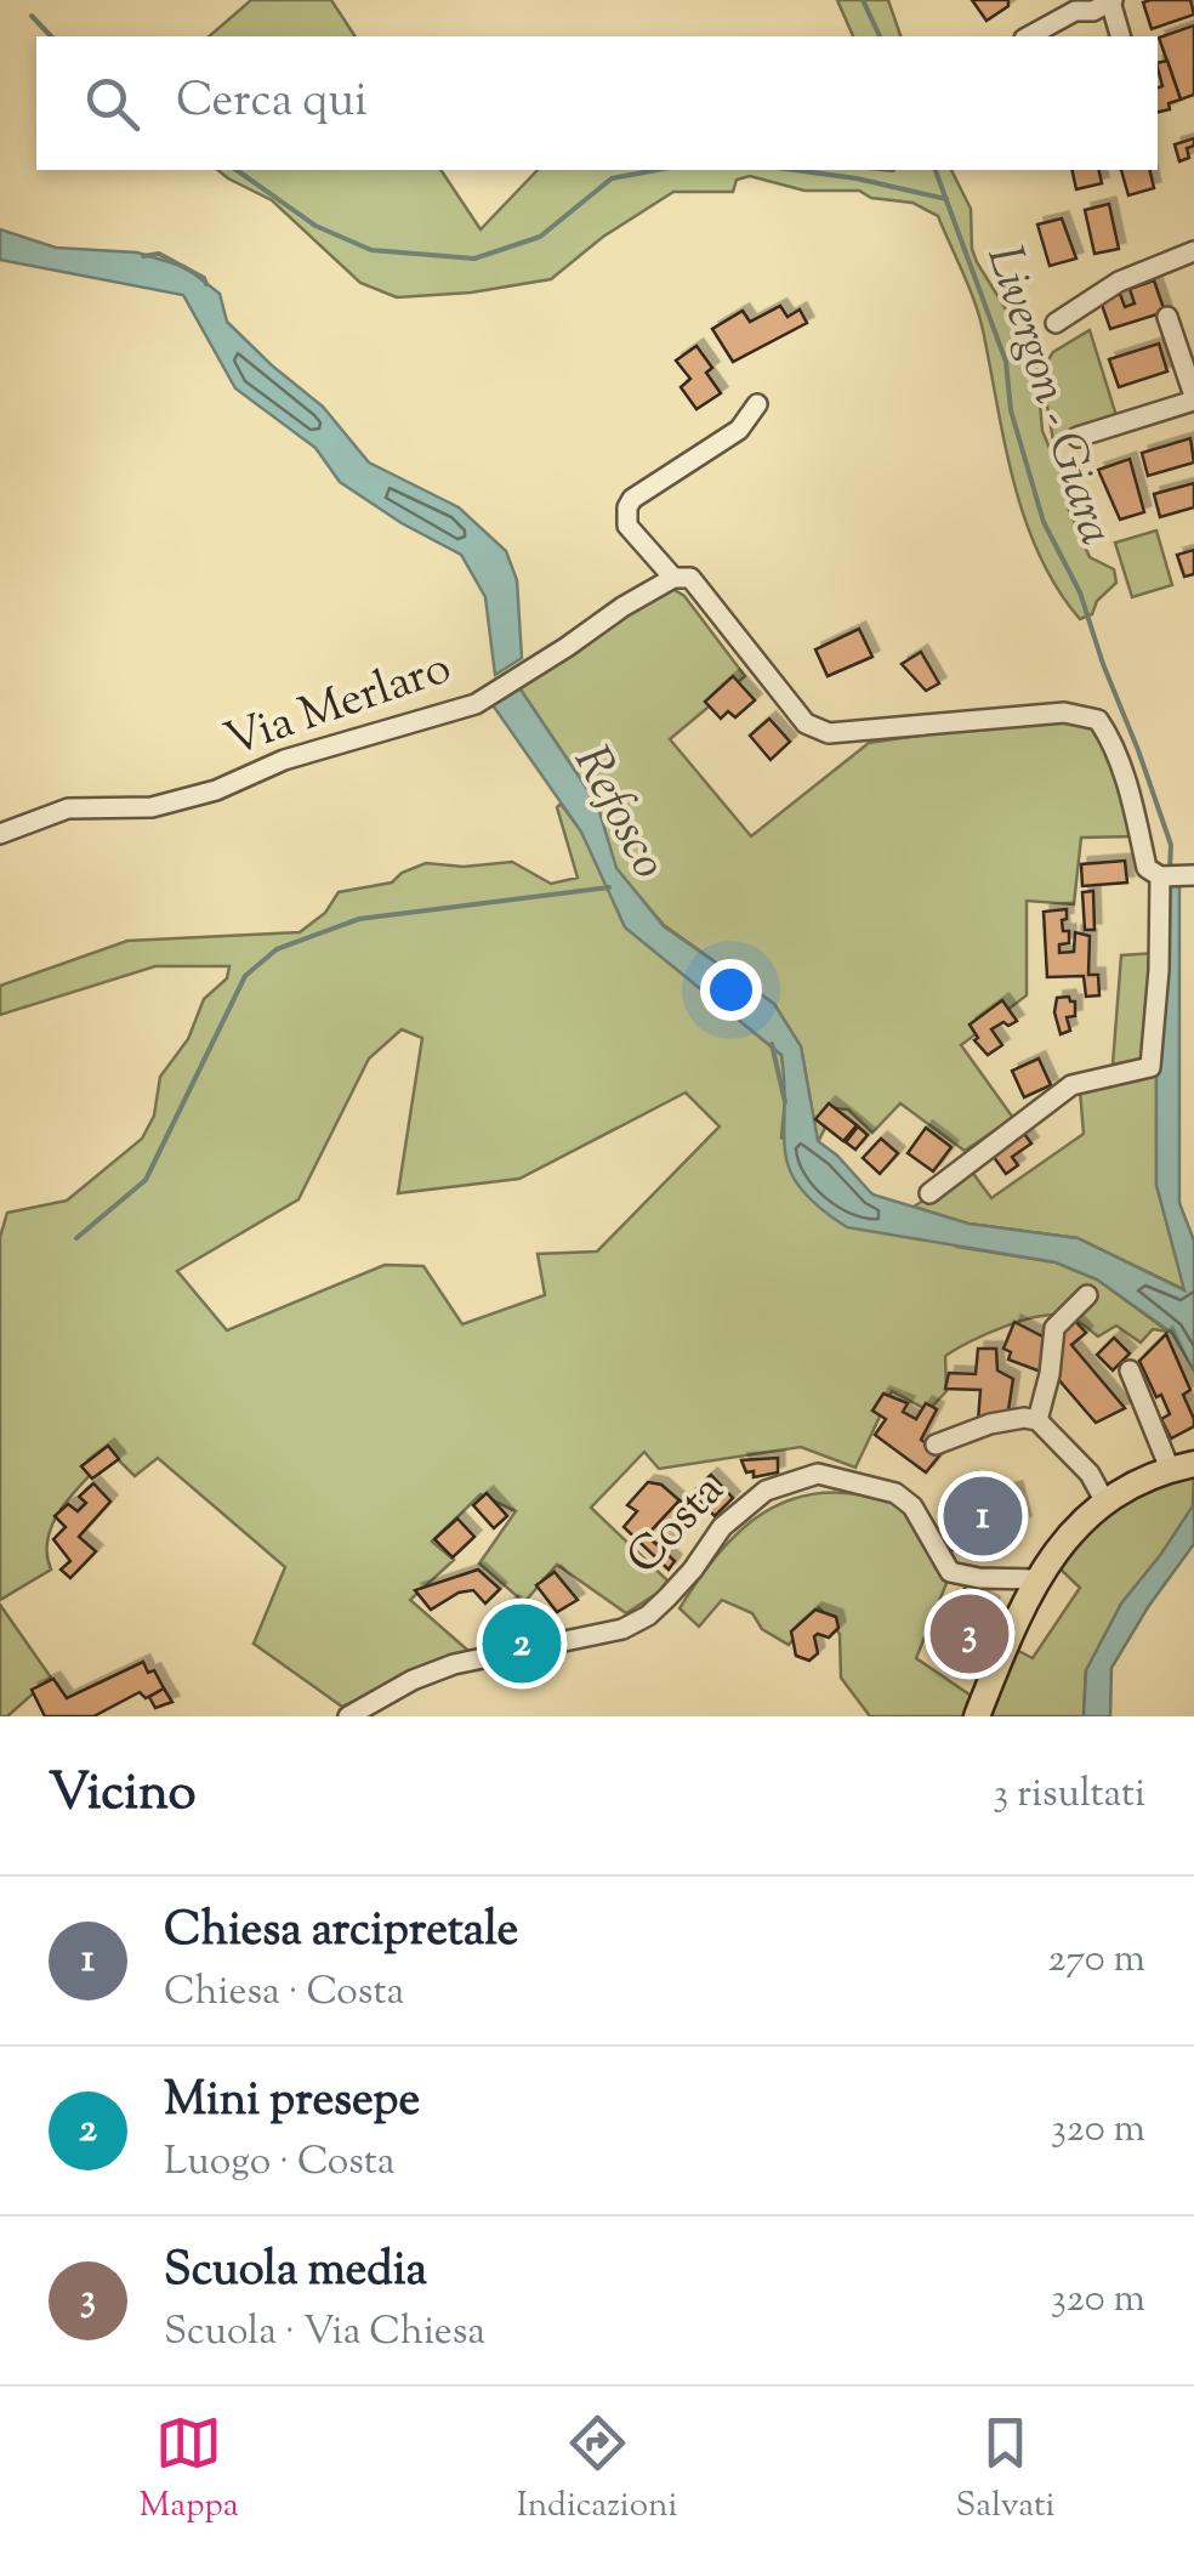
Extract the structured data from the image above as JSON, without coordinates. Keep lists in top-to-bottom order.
{
  "streets": {
    "street": ["Via Merlaro", "Costa"]
  },
  "water": ["Livergon - Giara", "Refosco"],
  "page": {
    "search": "Cerca qui",
    "pins": ["1", "3", "2"],
    "heading": ["Vicino", "3 risultati"],
    "list": [
      {
        "mark": "1",
        "name": "Chiesa arcipretale",
        "note": "Chiesa · Costa",
        "value": "270 m"
      },
      {
        "mark": "2",
        "name": "Mini presepe",
        "note": "Luogo · Costa",
        "value": "320 m"
      },
      {
        "mark": "3",
        "name": "Scuola media",
        "note": "Scuola · Via Chiesa",
        "value": "320 m"
      }
    ],
    "nav": ["Mappa", "Indicazioni", "Salvati"]
  }
}
